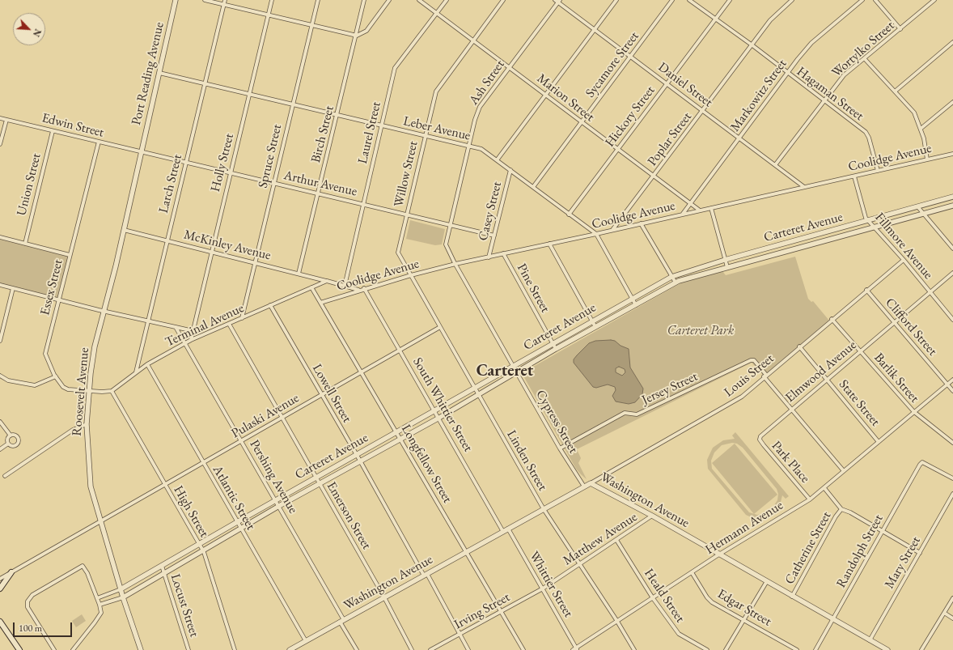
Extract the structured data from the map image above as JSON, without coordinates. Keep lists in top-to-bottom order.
{
  "streets": {
    "street": [
      "Wortylko Street",
      "Sycamore Street",
      "Port Reading Avenue",
      "Ash Street",
      "Daniel Street",
      "Hagaman Street",
      "Markowitz Street",
      "Marion Street",
      "Hickory Street",
      "Edwin Street",
      "Leber Avenue",
      "Laurel Street",
      "Birch Street",
      "Poplar Street",
      "Spruce Street",
      "Coolidge Avenue",
      "Holly Street",
      "Willow Street",
      "Larch Street",
      "Arthur Avenue",
      "Union Street",
      "Casey Street",
      "Carteret Avenue",
      "McKinley Avenue",
      "Fillmore Avenue",
      "Essex Street",
      "Pine Street",
      "Terminal Avenue",
      "Clifford Street",
      "Elmwood Avenue",
      "Louis Street",
      "Barlik Street",
      "Jersey Street",
      "Roosevelt Avenue",
      "Lowell Street",
      "State Street",
      "South Whittier Street",
      "Pulaski Avenue",
      "Cypress Street",
      "Linden Street",
      "Park Place",
      "Longfellow Street",
      "Pershing Avenue",
      "Atlantic Street",
      "Washington Avenue",
      "High Street",
      "Emerson Street",
      "Hermann Avenue",
      "Matthew Avenue",
      "Catherine Street",
      "Randolph Street",
      "Mary Street",
      "Whittier Street",
      "Heald Street",
      "Locust Street",
      "Edgar Street",
      "Irving Street"
    ]
  },
  "crossings": [
    ["Wortylko Street", "Daniel Street"],
    ["Wortylko Street", "Hagaman Street"],
    ["Sycamore Street", "Daniel Street"],
    ["Sycamore Street", "Marion Street"],
    ["Sycamore Street", "Leber Avenue"],
    ["Port Reading Avenue", "Edwin Street"],
    ["Port Reading Avenue", "Leber Avenue"],
    ["Port Reading Avenue", "Arthur Avenue"],
    ["Port Reading Avenue", "Roosevelt Avenue"],
    ["Ash Street", "Daniel Street"],
    ["Ash Street", "Marion Street"],
    ["Ash Street", "Leber Avenue"],
    ["Ash Street", "Coolidge Avenue"],
    ["Ash Street", "Arthur Avenue"],
    ["Ash Street", "Cypress Street"],
    ["Daniel Street", "Markowitz Street"],
    ["Daniel Street", "Hickory Street"],
    ["Daniel Street", "Poplar Street"],
    ["Daniel Street", "Coolidge Avenue"],
    ["Hagaman Street", "Markowitz Street"],
    ["Hagaman Street", "Hickory Street"],
    ["Hagaman Street", "Poplar Street"],
    ["Hagaman Street", "Coolidge Avenue"],
    ["Markowitz Street", "Marion Street"],
    ["Markowitz Street", "Coolidge Avenue"],
    ["Marion Street", "Hickory Street"],
    ["Marion Street", "Laurel Street"],
    ["Marion Street", "Poplar Street"],
    ["Marion Street", "Coolidge Avenue"],
    ["Marion Street", "Willow Street"],
    ["Hickory Street", "Leber Avenue"],
    ["Edwin Street", "Arthur Avenue"],
    ["Edwin Street", "Union Street"],
    ["Edwin Street", "Essex Street"],
    ["Edwin Street", "Roosevelt Avenue"],
    ["Leber Avenue", "Laurel Street"],
    ["Leber Avenue", "Birch Street"],
    ["Leber Avenue", "Spruce Street"],
    ["Leber Avenue", "Coolidge Avenue"],
    ["Leber Avenue", "Holly Street"],
    ["Leber Avenue", "Willow Street"],
    ["Leber Avenue", "Larch Street"],
    ["Leber Avenue", "Casey Street"],
    ["Laurel Street", "Arthur Avenue"],
    ["Laurel Street", "McKinley Avenue"],
    ["Birch Street", "Arthur Avenue"],
    ["Birch Street", "McKinley Avenue"],
    ["Poplar Street", "Coolidge Avenue"],
    ["Spruce Street", "Arthur Avenue"],
    ["Spruce Street", "McKinley Avenue"],
    ["Spruce Street", "Terminal Avenue"],
    ["Coolidge Avenue", "Willow Street"],
    ["Coolidge Avenue", "Casey Street"],
    ["Coolidge Avenue", "McKinley Avenue"],
    ["Coolidge Avenue", "Fillmore Avenue"],
    ["Coolidge Avenue", "Pine Street"],
    ["Coolidge Avenue", "South Whittier Street"],
    ["Coolidge Avenue", "Cypress Street"],
    ["Coolidge Avenue", "Linden Street"],
    ["Coolidge Avenue", "Longfellow Street"],
    ["Holly Street", "Arthur Avenue"],
    ["Holly Street", "McKinley Avenue"],
    ["Holly Street", "Terminal Avenue"],
    ["Willow Street", "Arthur Avenue"],
    ["Willow Street", "Linden Street"],
    ["Larch Street", "Arthur Avenue"],
    ["Larch Street", "McKinley Avenue"],
    ["Larch Street", "Terminal Avenue"],
    ["Arthur Avenue", "Casey Street"],
    ["Arthur Avenue", "Roosevelt Avenue"],
    ["Carteret Avenue", "Fillmore Avenue"],
    ["Carteret Avenue", "Pine Street"],
    ["Carteret Avenue", "Roosevelt Avenue"],
    ["Carteret Avenue", "Lowell Street"],
    ["Carteret Avenue", "South Whittier Street"],
    ["Carteret Avenue", "Cypress Street"],
    ["Carteret Avenue", "Linden Street"],
    ["Carteret Avenue", "Longfellow Street"],
    ["Carteret Avenue", "Pershing Avenue"],
    ["Carteret Avenue", "Atlantic Street"],
    ["Carteret Avenue", "High Street"],
    ["Carteret Avenue", "Emerson Street"],
    ["Carteret Avenue", "Locust Street"],
    ["McKinley Avenue", "Roosevelt Avenue"],
    ["Fillmore Avenue", "Elmwood Avenue"],
    ["Fillmore Avenue", "Louis Street"],
    ["Essex Street", "Terminal Avenue"],
    ["Essex Street", "Roosevelt Avenue"],
    ["Essex Street", "High Street"],
    ["Terminal Avenue", "Lowell Street"],
    ["Terminal Avenue", "Longfellow Street"],
    ["Terminal Avenue", "Pershing Avenue"],
    ["Terminal Avenue", "Atlantic Street"],
    ["Terminal Avenue", "High Street"],
    ["Terminal Avenue", "Emerson Street"],
    ["Clifford Street", "Elmwood Avenue"],
    ["Clifford Street", "Louis Street"],
    ["Clifford Street", "Hermann Avenue"],
    ["Elmwood Avenue", "Barlik Street"],
    ["Elmwood Avenue", "Jersey Street"],
    ["Elmwood Avenue", "State Street"],
    ["Elmwood Avenue", "Park Place"],
    ["Louis Street", "Barlik Street"],
    ["Louis Street", "Jersey Street"],
    ["Louis Street", "State Street"],
    ["Louis Street", "Washington Avenue"],
    ["Barlik Street", "Hermann Avenue"],
    ["Jersey Street", "Cypress Street"],
    ["Jersey Street", "Hermann Avenue"],
    ["Roosevelt Avenue", "Pulaski Avenue"],
    ["Lowell Street", "Pulaski Avenue"],
    ["Lowell Street", "Washington Avenue"],
    ["Lowell Street", "Irving Street"],
    ["State Street", "Hermann Avenue"],
    ["South Whittier Street", "Pulaski Avenue"],
    ["South Whittier Street", "Washington Avenue"],
    ["Pulaski Avenue", "Linden Street"],
    ["Pulaski Avenue", "Longfellow Street"],
    ["Pulaski Avenue", "Pershing Avenue"],
    ["Pulaski Avenue", "Atlantic Street"],
    ["Pulaski Avenue", "High Street"],
    ["Pulaski Avenue", "Emerson Street"],
    ["Cypress Street", "Washington Avenue"],
    ["Linden Street", "Washington Avenue"],
    ["Linden Street", "Hermann Avenue"],
    ["Linden Street", "Matthew Avenue"],
    ["Park Place", "Hermann Avenue"],
    ["Longfellow Street", "Washington Avenue"],
    ["Longfellow Street", "Irving Street"],
    ["Pershing Avenue", "Washington Avenue"],
    ["Atlantic Street", "Washington Avenue"],
    ["Washington Avenue", "Emerson Street"],
    ["Washington Avenue", "Hermann Avenue"],
    ["Washington Avenue", "Matthew Avenue"],
    ["Washington Avenue", "Catherine Street"],
    ["Washington Avenue", "Randolph Street"],
    ["Washington Avenue", "Mary Street"],
    ["Washington Avenue", "Whittier Street"],
    ["Hermann Avenue", "Whittier Street"],
    ["Hermann Avenue", "Heald Street"],
    ["Hermann Avenue", "Edgar Street"],
    ["Matthew Avenue", "Whittier Street"],
    ["Matthew Avenue", "Heald Street"],
    ["Matthew Avenue", "Irving Street"],
    ["Whittier Street", "Irving Street"]
  ],
  "districts": ["Carteret"],
  "parks": ["Carteret Park"],
  "scale_bar": "100 m",
  "north": "bottom right"
}
